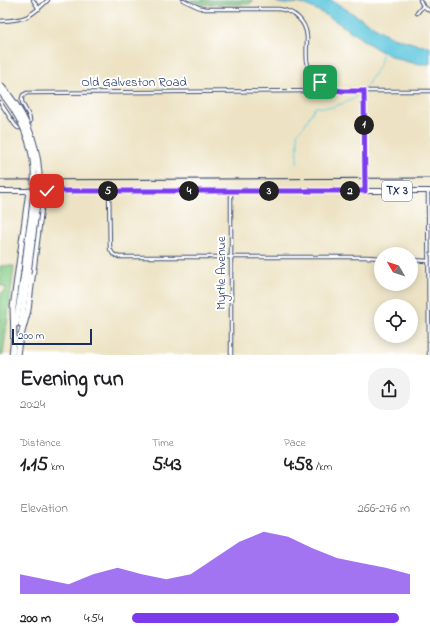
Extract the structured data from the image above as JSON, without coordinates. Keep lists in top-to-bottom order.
{
  "streets": {
    "main road": ["TX 3"],
    "street": ["Old Galveston Road", "Myrtle Avenue"]
  },
  "crossings": [
    ["TX 3", "Myrtle Avenue"]
  ],
  "scale_bar": "200 m",
  "north": "top left",
  "page": {
    "pins": [
      "1",
      "2",
      "3",
      "4",
      "5"
    ],
    "scale": "200 m",
    "heading": ["Evening run", "20:24"],
    "stats": [
      ["Distance", "1.15 km"],
      ["Time", "5:43"],
      ["Pace", "4:58 /km"]
    ],
    "chart": ["Elevation", "266–276 m"],
    "list": [
      {
        "name": "200 m",
        "note": "4:54"
      }
    ]
  }
}
